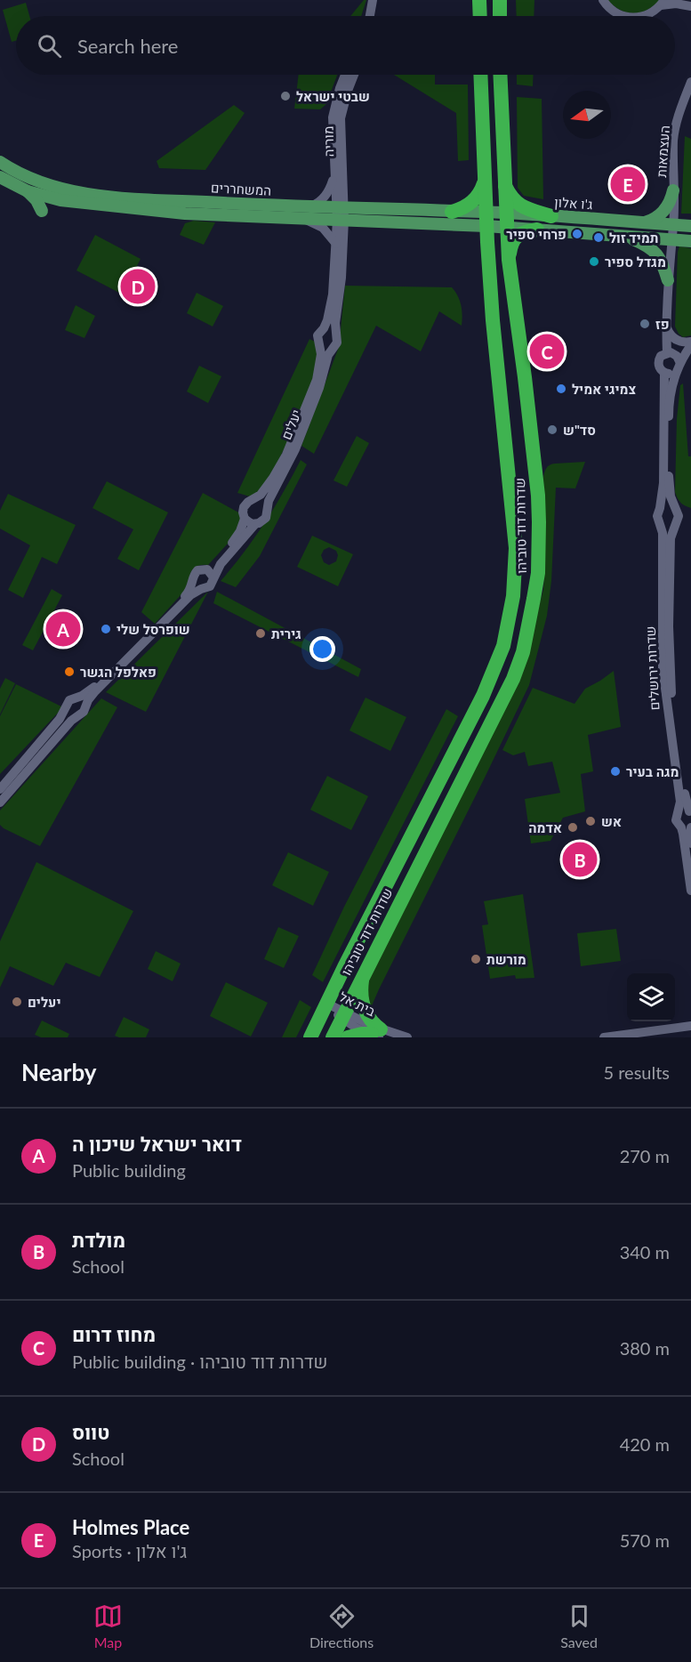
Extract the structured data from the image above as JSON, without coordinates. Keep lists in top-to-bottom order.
{
  "streets": {
    "highway": ["שדרות דוד טוביהו"],
    "main road": ["המשחררים", "ג'ו אלון"],
    "street": [
      "מוריה",
      "העצמאות",
      "יעלים",
      "שדרות ירושלים",
      "בית אל"
    ]
  },
  "crossings": [
    ["מוריה", "המשחררים"],
    ["העצמאות", "ג'ו אלון"],
    ["המשחררים", "ג'ו אלון"],
    ["המשחררים", "שדרות דוד טוביהו"],
    ["ג'ו אלון", "שדרות דוד טוביהו"],
    ["שדרות דוד טוביהו", "בית אל"]
  ],
  "places": [
    "שבטי ישראל",
    "פרחי ספיר",
    "תמיד זול",
    "מגדל ספיר",
    "פז",
    "צמיגי אמיל",
    "סד\"ש",
    "שופרסל שלי",
    "גירית",
    "פאלפל הגשר",
    "מגה בעיר",
    "אש",
    "אדמה",
    "מורשת",
    "יעלים"
  ],
  "north": "left",
  "page": {
    "search": "Search here",
    "pins": [
      "E",
      "D",
      "C",
      "A",
      "B"
    ],
    "heading": ["Nearby", "5 results"],
    "list": [
      {
        "mark": "A",
        "name": "דואר ישראל שיכון ה",
        "note": "Public building",
        "value": "270 m"
      },
      {
        "mark": "B",
        "name": "מולדת",
        "note": "School",
        "value": "340 m"
      },
      {
        "mark": "C",
        "name": "מחוז דרום",
        "note": "Public building · שדרות דוד טוביהו",
        "value": "380 m"
      },
      {
        "mark": "D",
        "name": "טווס",
        "note": "School",
        "value": "420 m"
      },
      {
        "mark": "E",
        "name": "Holmes Place",
        "note": "Sports · ג'ו אלון",
        "value": "570 m"
      }
    ],
    "nav": ["Map", "Directions", "Saved"]
  }
}
